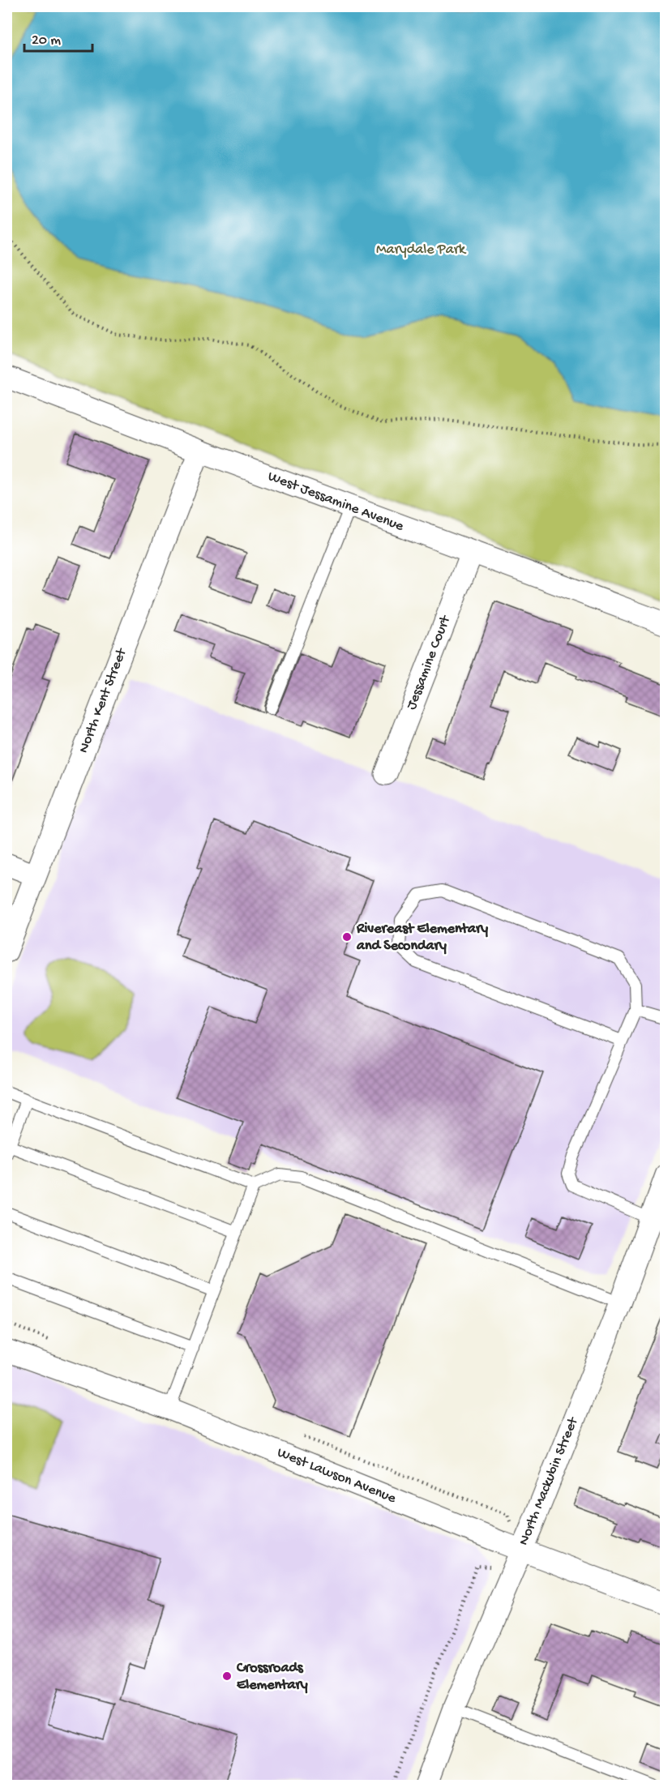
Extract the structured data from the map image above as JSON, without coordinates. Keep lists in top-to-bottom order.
{
  "streets": {
    "street": [
      "West Jessamine Avenue",
      "Jessamine Court",
      "North Kent Street",
      "West Lawson Avenue",
      "North Mackubin Street"
    ]
  },
  "crossings": [
    ["West Jessamine Avenue", "Jessamine Court"],
    ["West Jessamine Avenue", "North Kent Street"],
    ["West Lawson Avenue", "North Mackubin Street"]
  ],
  "parks": ["Marydale Park"],
  "places": ["Rivereast Elementary and Secondary", "Crossroads Elementary"],
  "scale_bar": "20 m"
}
